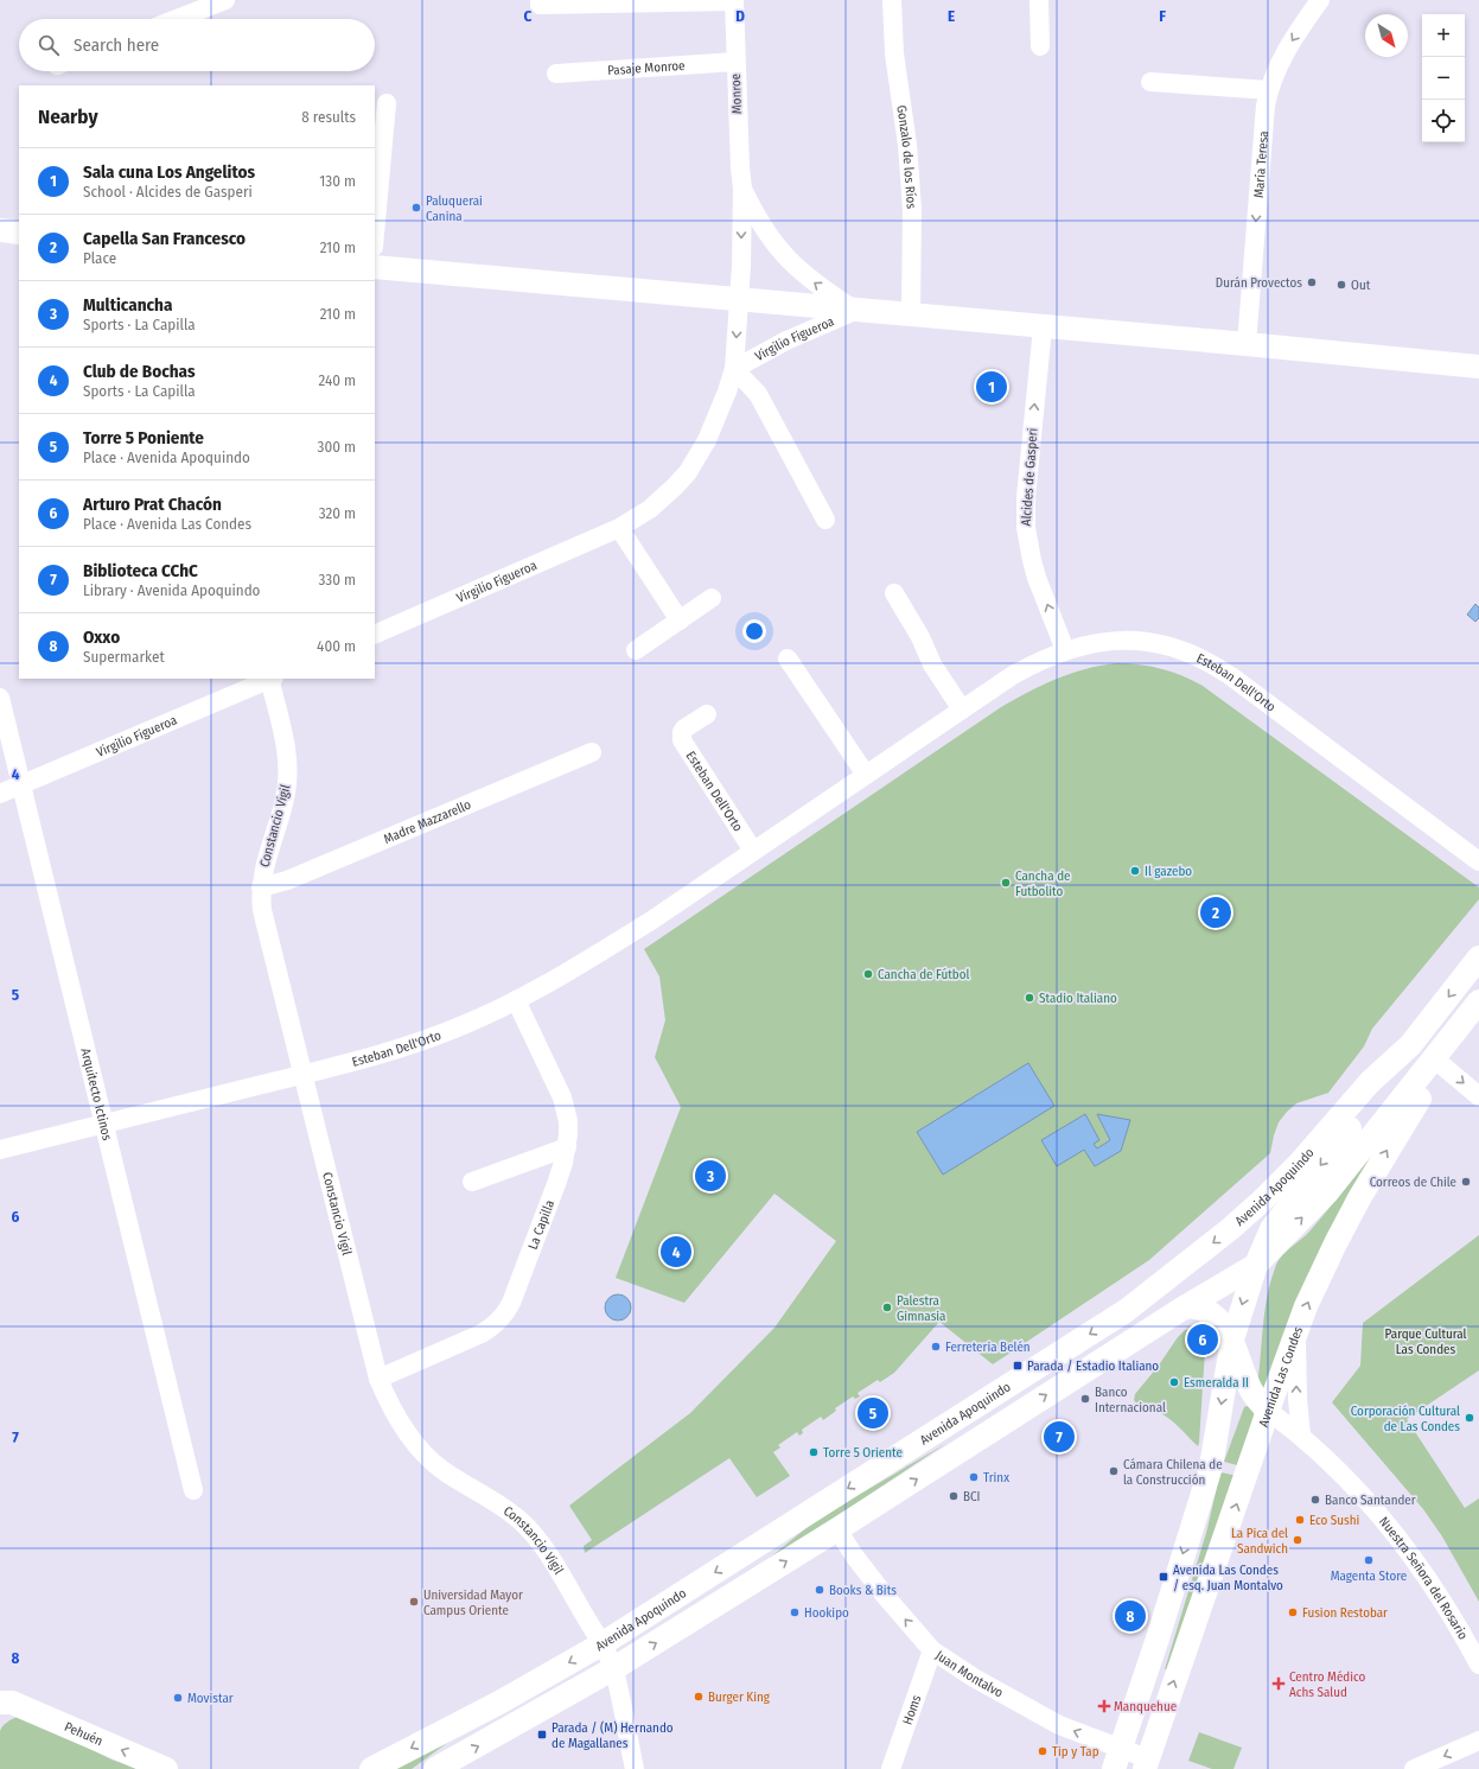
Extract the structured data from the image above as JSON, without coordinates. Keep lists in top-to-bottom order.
{
  "streets": {
    "main road": ["Avenida Apoquindo", "Avenida Las Condes", "Pehuén"],
    "street": [
      "Pasaje Monroe",
      "Monroe",
      "Gonzalo de los Ríos",
      "María Teresa",
      "Virgilio Figueroa",
      "Alcides de Gasperi",
      "Esteban Dell'Orto",
      "Madre Mazzarello",
      "Constancio Vigil",
      "Arquitecto Ictinos",
      "La Capilla",
      "Nuestra Señora del Rosario",
      "Juan Montalvo",
      "Homs"
    ]
  },
  "crossings": [
    ["Pasaje Monroe", "Monroe"],
    ["Monroe", "Virgilio Figueroa"],
    ["Virgilio Figueroa", "Constancio Vigil"],
    ["Virgilio Figueroa", "Arquitecto Ictinos"],
    ["Alcides de Gasperi", "Esteban Dell'Orto"],
    ["Esteban Dell'Orto", "Constancio Vigil"],
    ["Esteban Dell'Orto", "Arquitecto Ictinos"],
    ["Esteban Dell'Orto", "La Capilla"],
    ["Madre Mazzarello", "Constancio Vigil"],
    ["Constancio Vigil", "Avenida Apoquindo"],
    ["Constancio Vigil", "La Capilla"],
    ["Avenida Apoquindo", "Avenida Las Condes"],
    ["Avenida Apoquindo", "Juan Montalvo"],
    ["Avenida Las Condes", "Nuestra Señora del Rosario"],
    ["Avenida Las Condes", "Juan Montalvo"],
    ["Juan Montalvo", "Homs"]
  ],
  "one_way": [
    "María Teresa",
    "Alcides de Gasperi",
    "Juan Montalvo",
    "Pehuén"
  ],
  "parks": ["Parque Cultural Las Condes"],
  "places": {
    "other": [
      "Paluquerai Canina",
      "Durán Provectos",
      "Out",
      "Il gazebo",
      "Cancha de Futbolito",
      "Cancha de Fútbol",
      "Stadio Italiano",
      "Correos de Chile",
      "Palestra Gimnasia",
      "Ferreteria Belén",
      "Esmeralda II",
      "Banco Internacional",
      "Corporación Cultural de Las Condes",
      "Torre 5 Oriente",
      "Cámara Chilena de la Construcción",
      "Trinx",
      "BCI",
      "Banco Santander",
      "Eco Sushi",
      "La Pica del Sandwich",
      "Magenta Store",
      "Books & Bits",
      "Universidad Mayor Campus Oriente",
      "Hookipo",
      "Fusion Restobar",
      "Burger King",
      "Movistar",
      "Tip y Tap"
    ],
    "transit": ["Parada / Estadio Italiano", "Avenida Las Condes / esq. Juan Montalvo", "Parada / (M) Hernando de Magallanes"],
    "health": ["Centro Médico Achs Salud", "Manquehue"]
  },
  "north": "bottom right",
  "page": {
    "map_buttons": ["+", "−"],
    "search": "Search here",
    "heading": ["Nearby", "8 results"],
    "list": [
      {
        "mark": "1",
        "name": "Sala cuna Los Angelitos",
        "note": "School · Alcides de Gasperi",
        "value": "130 m"
      },
      {
        "mark": "2",
        "name": "Capella San Francesco",
        "note": "Place",
        "value": "210 m"
      },
      {
        "mark": "3",
        "name": "Multicancha",
        "note": "Sports · La Capilla",
        "value": "210 m"
      },
      {
        "mark": "4",
        "name": "Club de Bochas",
        "note": "Sports · La Capilla",
        "value": "240 m"
      },
      {
        "mark": "5",
        "name": "Torre 5 Poniente",
        "note": "Place · Avenida Apoquindo",
        "value": "300 m"
      },
      {
        "mark": "6",
        "name": "Arturo Prat Chacón",
        "note": "Place · Avenida Las Condes",
        "value": "320 m"
      },
      {
        "mark": "7",
        "name": "Biblioteca CChC",
        "note": "Library · Avenida Apoquindo",
        "value": "330 m"
      },
      {
        "mark": "8",
        "name": "Oxxo",
        "note": "Supermarket",
        "value": "400 m"
      }
    ],
    "pins": [
      "1",
      "2",
      "3",
      "4",
      "6",
      "5",
      "7",
      "8"
    ]
  },
  "grid": {
    "columns": [
      "C",
      "D",
      "E",
      "F"
    ],
    "rows": [
      "4",
      "5",
      "6",
      "7",
      "8"
    ]
  }
}
